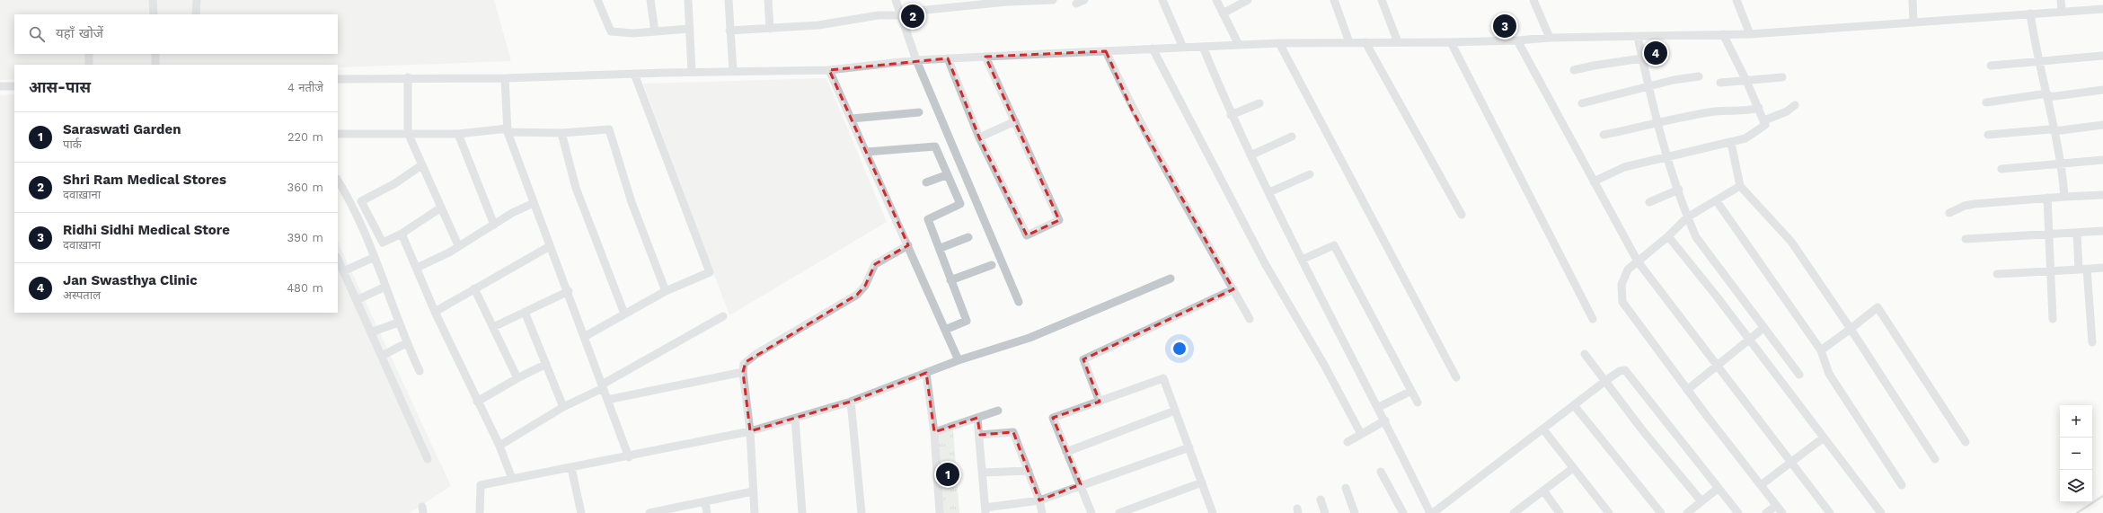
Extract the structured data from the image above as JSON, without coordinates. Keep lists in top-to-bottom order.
{
  "page": {
    "pins": [
      "2",
      "3",
      "4",
      "1"
    ],
    "search": "यहाँ खोजें",
    "heading": ["आस-पास", "4 नतीजे"],
    "list": [
      {
        "mark": "1",
        "name": "Saraswati Garden",
        "note": "पार्क",
        "value": "220 m"
      },
      {
        "mark": "2",
        "name": "Shri Ram Medical Stores",
        "note": "दवाख़ाना",
        "value": "360 m"
      },
      {
        "mark": "3",
        "name": "Ridhi Sidhi Medical Store",
        "note": "दवाख़ाना",
        "value": "390 m"
      },
      {
        "mark": "4",
        "name": "Jan Swasthya Clinic",
        "note": "अस्पताल",
        "value": "480 m"
      }
    ],
    "map_buttons": ["+", "−"]
  }
}
